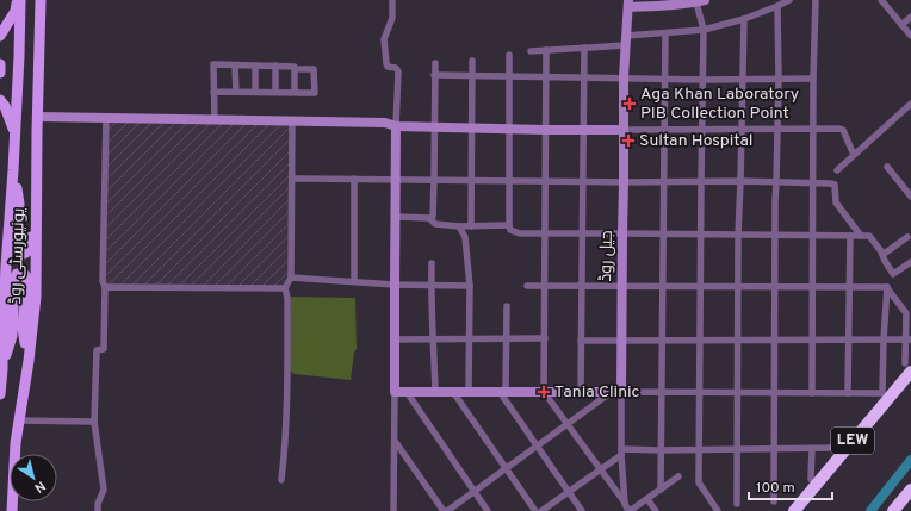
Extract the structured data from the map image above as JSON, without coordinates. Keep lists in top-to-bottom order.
{
  "streets": {
    "highway": ["LEW"],
    "main road": ["یونیورسٹی روڈ"],
    "street": ["جیل روڈ"]
  },
  "places": {
    "health": ["Aga Khan Laboratory PIB Collection Point", "Sultan Hospital", "Tania Clinic"]
  },
  "scale_bar": "100 m",
  "north": "bottom right"
}
